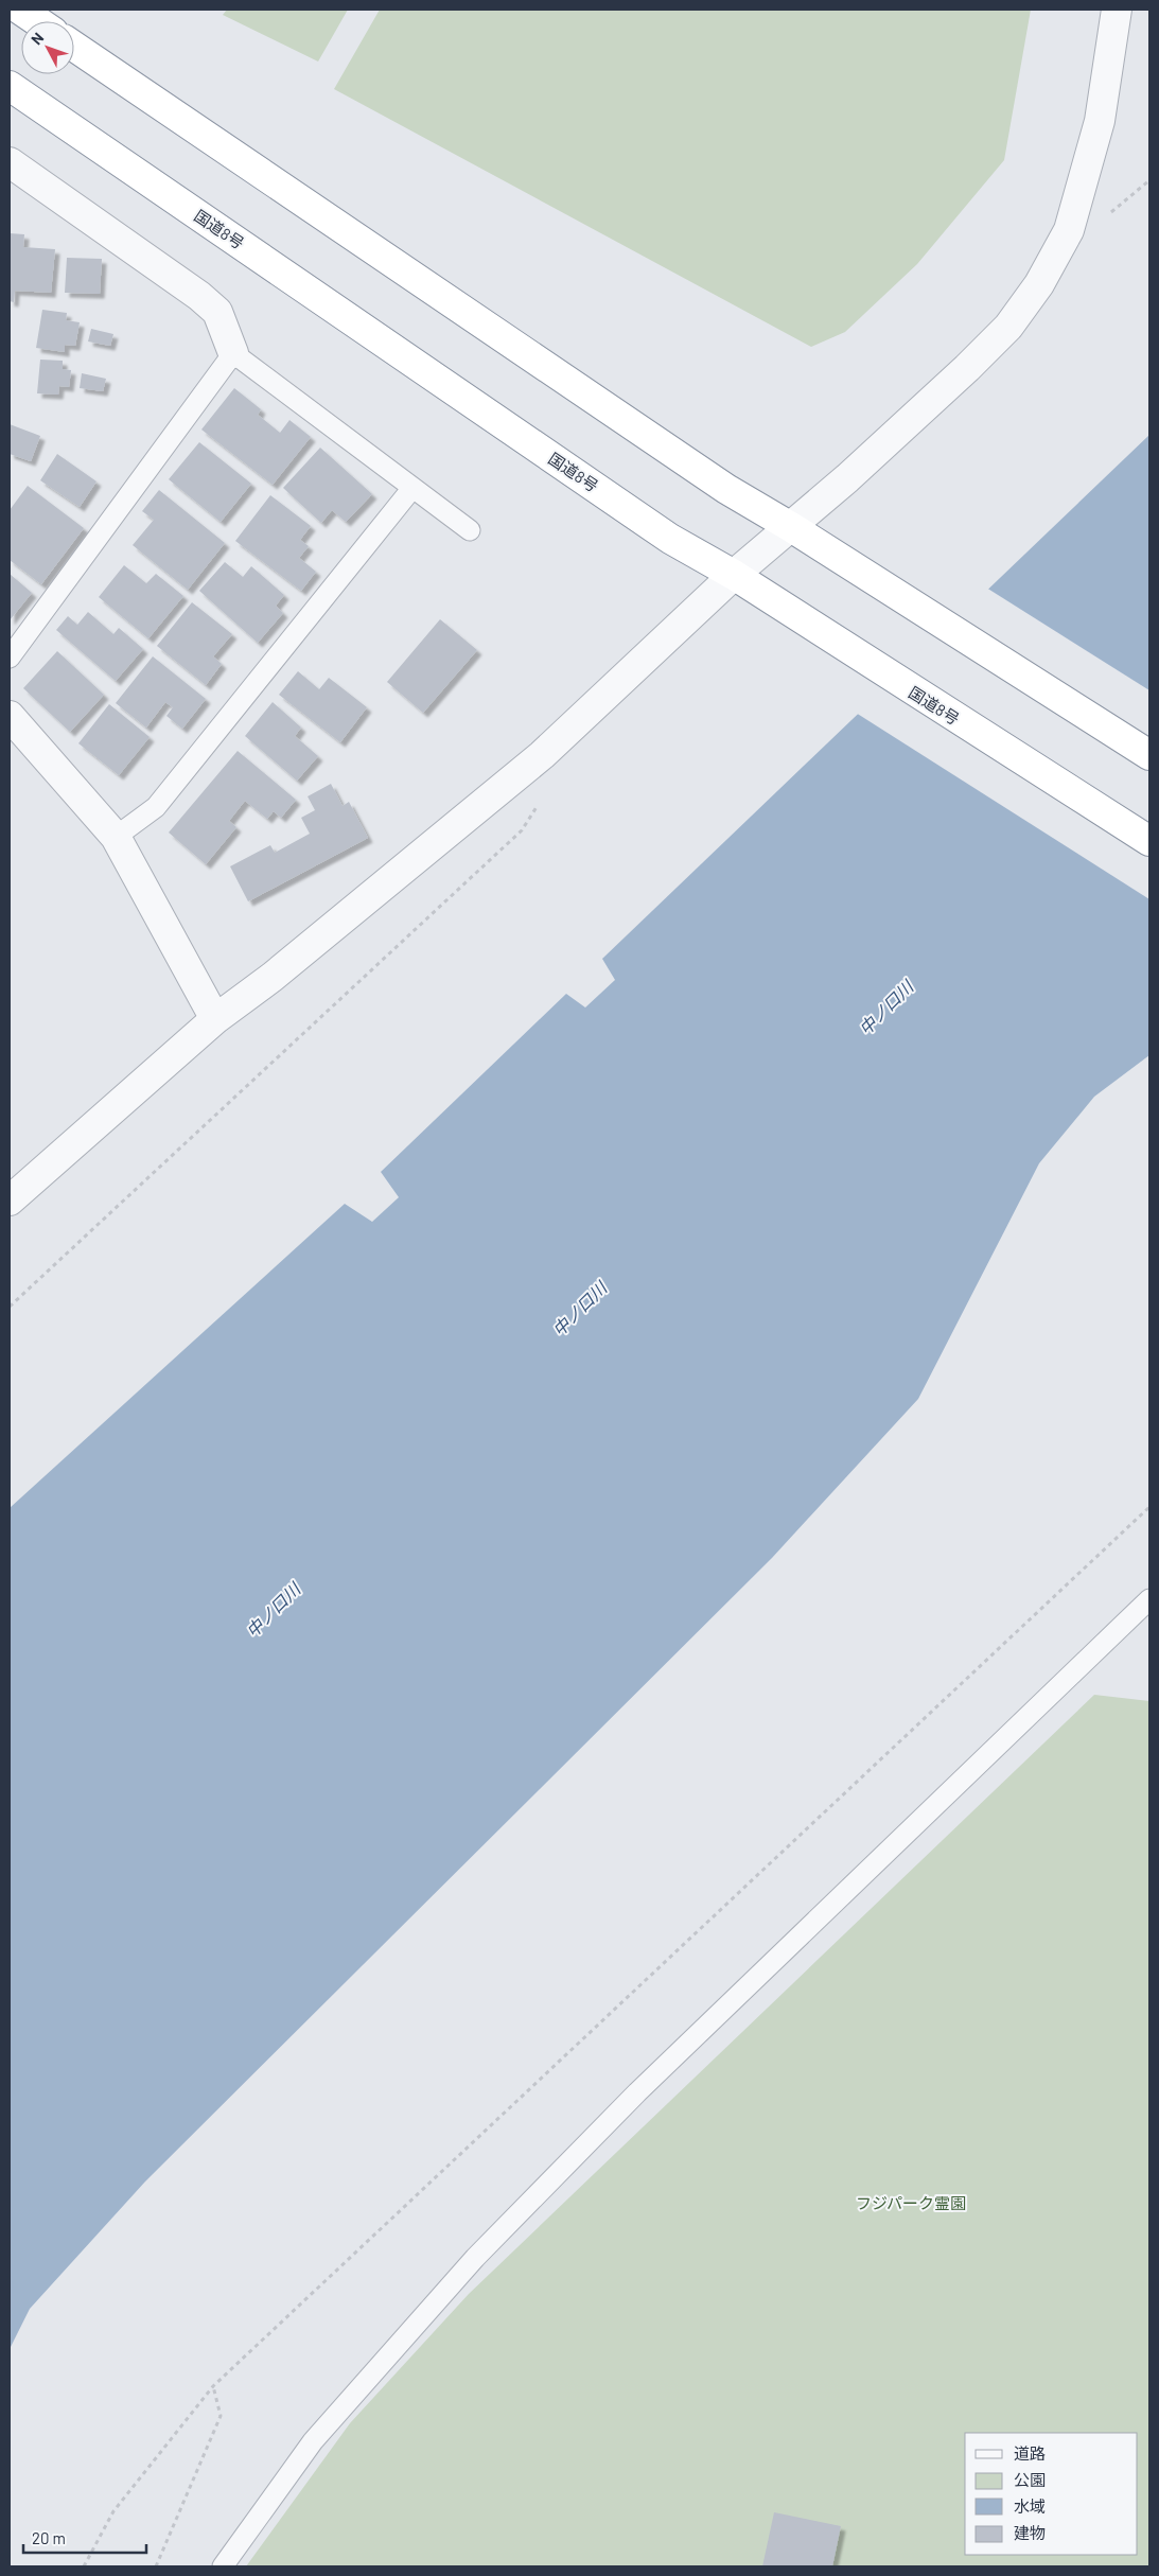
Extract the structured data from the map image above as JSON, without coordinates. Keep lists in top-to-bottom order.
{
  "streets": {
    "highway": ["国道8号"]
  },
  "water": ["中ノ口川"],
  "parks": ["フジパーク霊園"],
  "legend": [
    "道路",
    "公園",
    "水域",
    "建物"
  ],
  "scale_bar": "20 m",
  "north": "top left"
}
